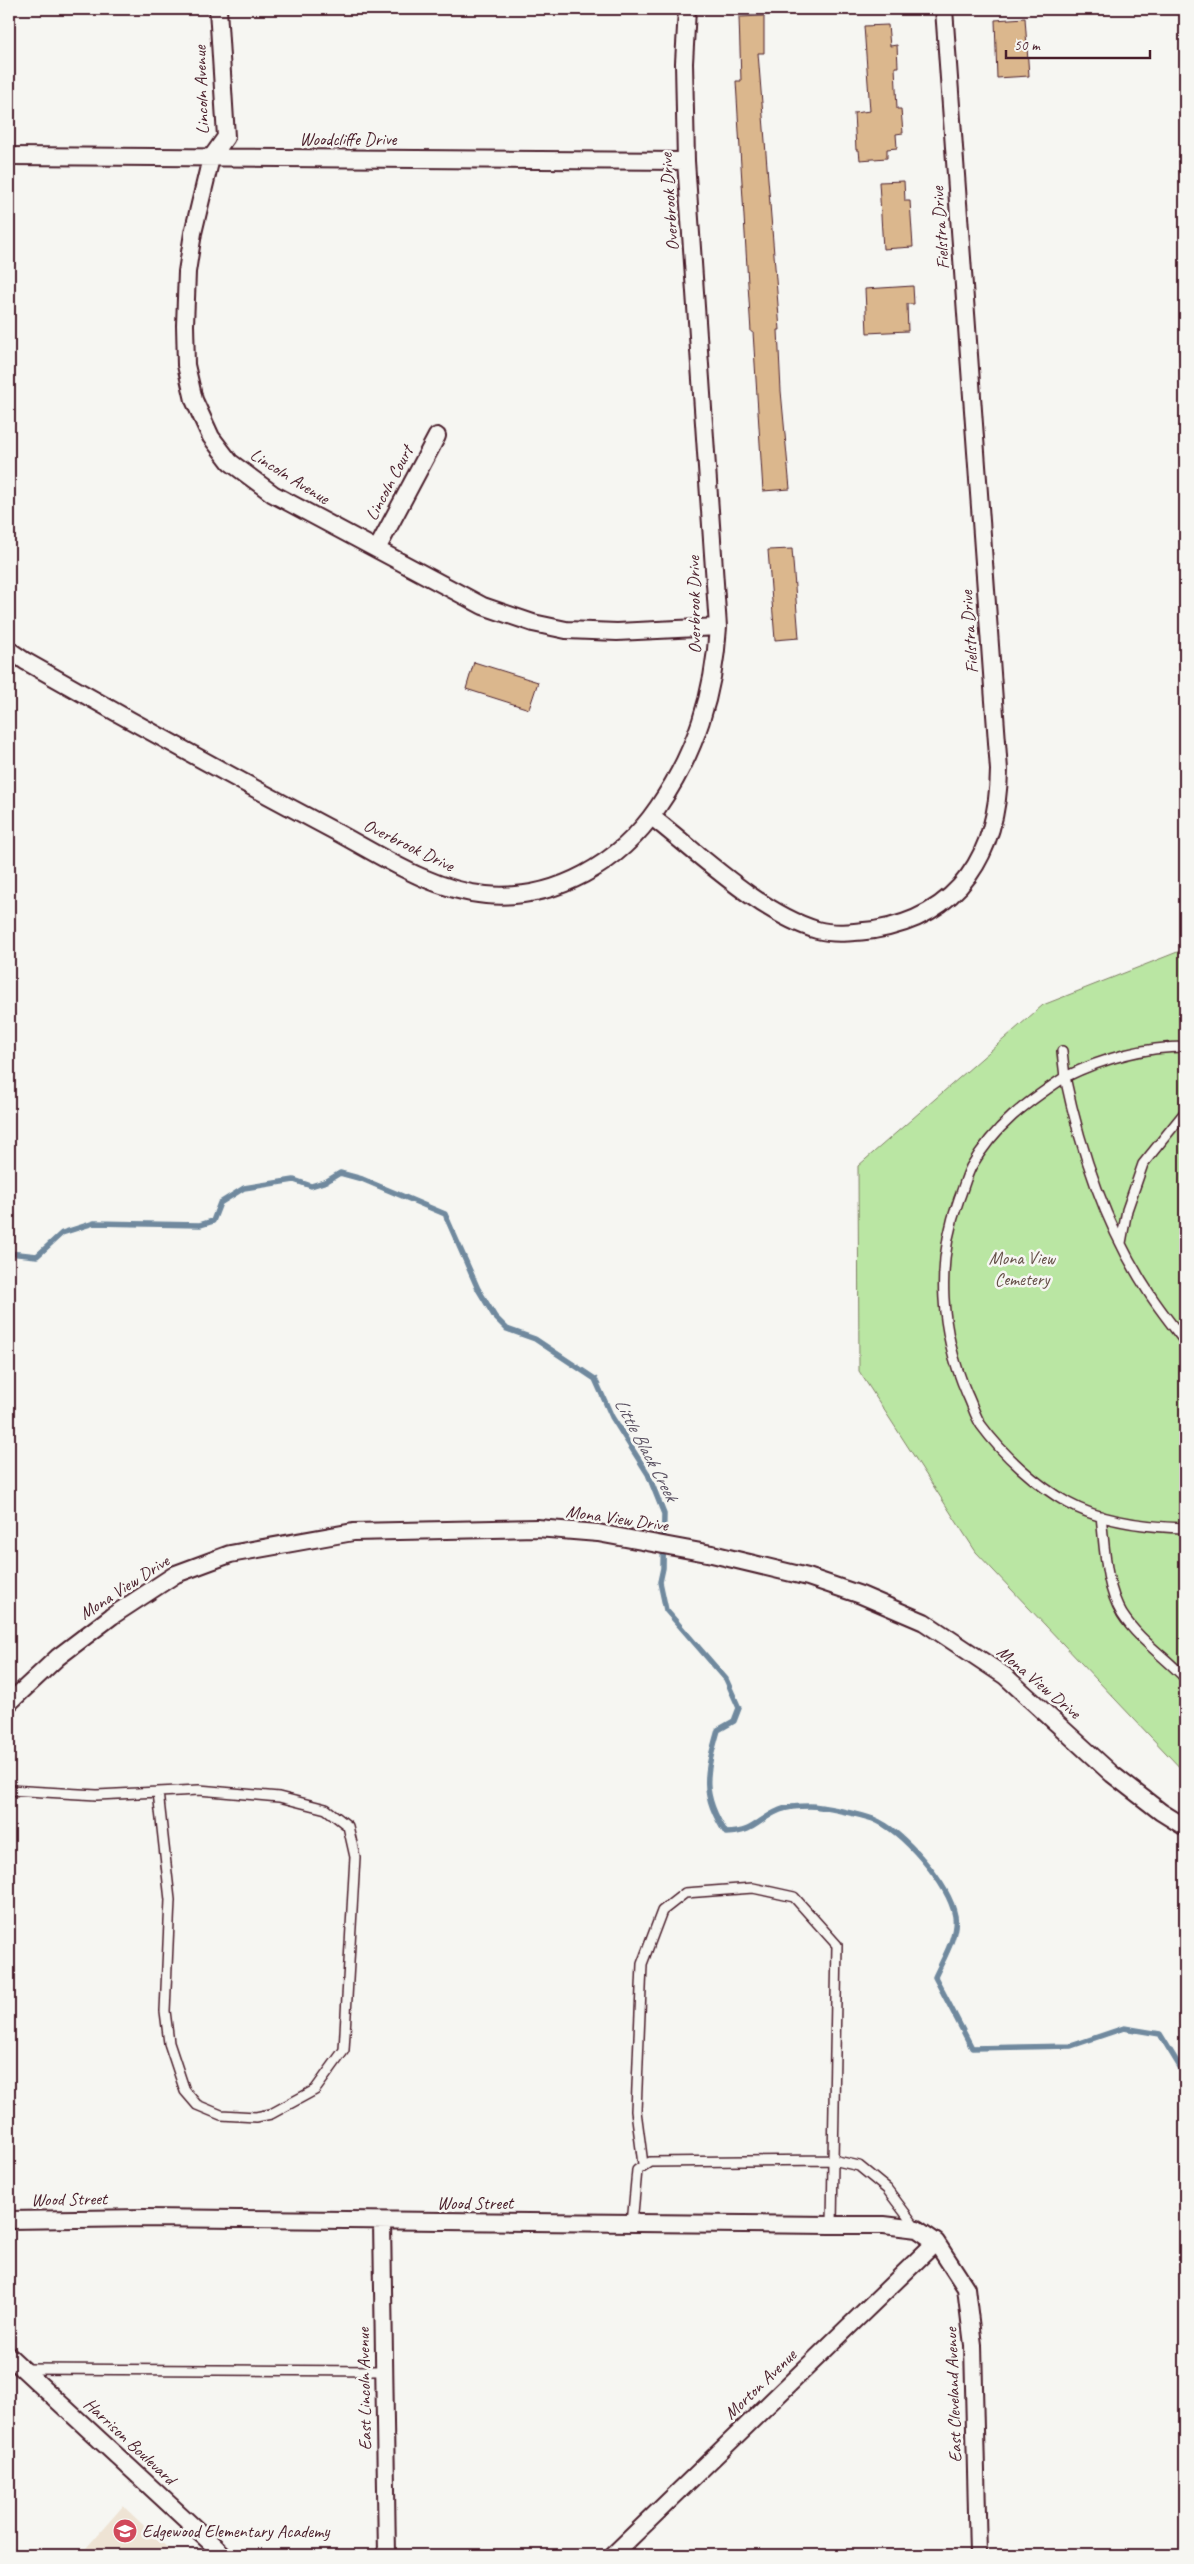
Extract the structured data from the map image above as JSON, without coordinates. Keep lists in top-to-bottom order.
{
  "streets": {
    "street": [
      "Lincoln Avenue",
      "Woodcliffe Drive",
      "Overbrook Drive",
      "Fielstra Drive",
      "Lincoln Court",
      "Mona View Drive",
      "Wood Street",
      "Morton Avenue",
      "East Lincoln Avenue",
      "East Cleveland Avenue",
      "Harrison Boulevard"
    ]
  },
  "crossings": [
    ["Lincoln Avenue", "Woodcliffe Drive"],
    ["Lincoln Avenue", "Overbrook Drive"],
    ["Lincoln Avenue", "Lincoln Court"],
    ["Woodcliffe Drive", "Overbrook Drive"],
    ["Overbrook Drive", "Fielstra Drive"],
    ["Wood Street", "Morton Avenue"],
    ["Wood Street", "East Lincoln Avenue"],
    ["Wood Street", "East Cleveland Avenue"],
    ["Morton Avenue", "East Cleveland Avenue"]
  ],
  "water": ["Little Black Creek"],
  "parks": ["Mona View Cemetery"],
  "places": {
    "school or university": ["Edgewood Elementary Academy"]
  },
  "scale_bar": "50 m"
}
